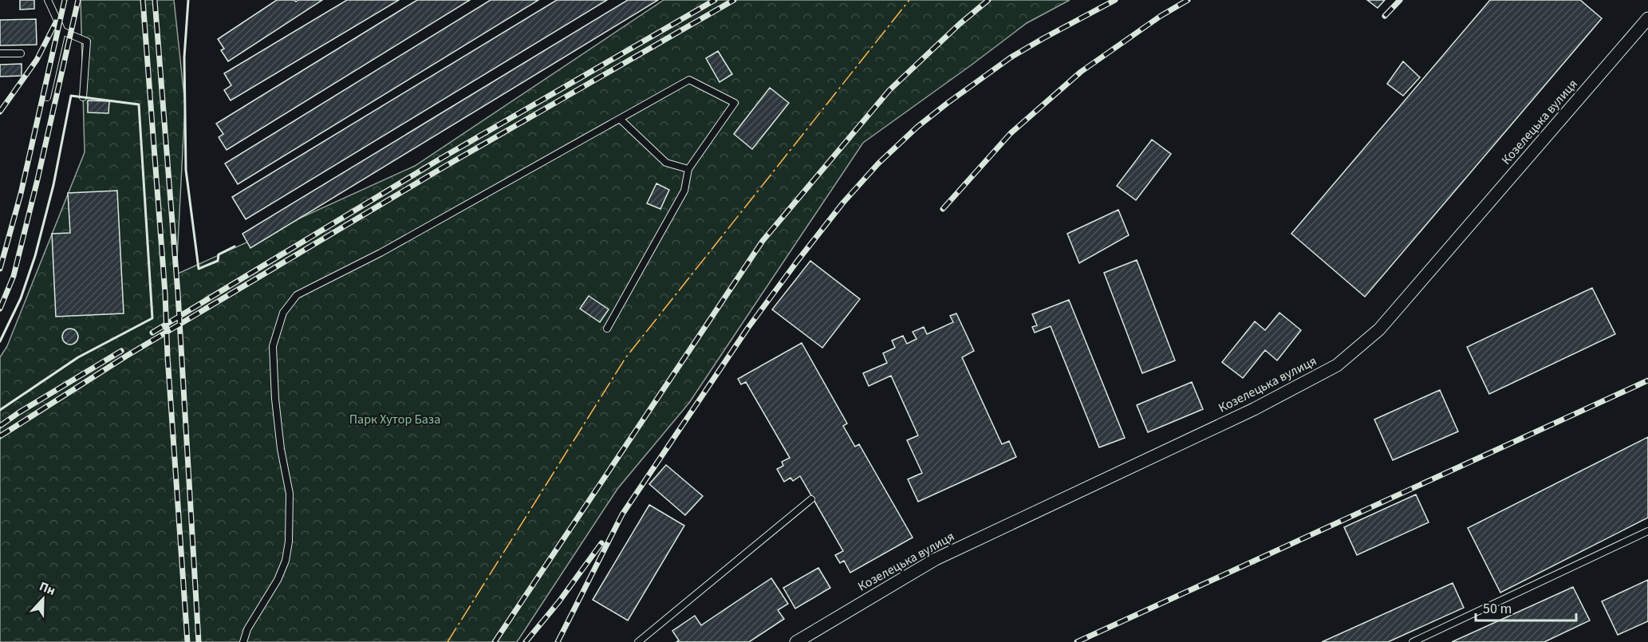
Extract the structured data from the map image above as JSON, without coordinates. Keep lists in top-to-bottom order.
{
  "streets": {
    "street": ["Козелецька вулиця"]
  },
  "parks": ["Парк Хутор База"],
  "scale_bar": "50 m",
  "north": "top"
}
